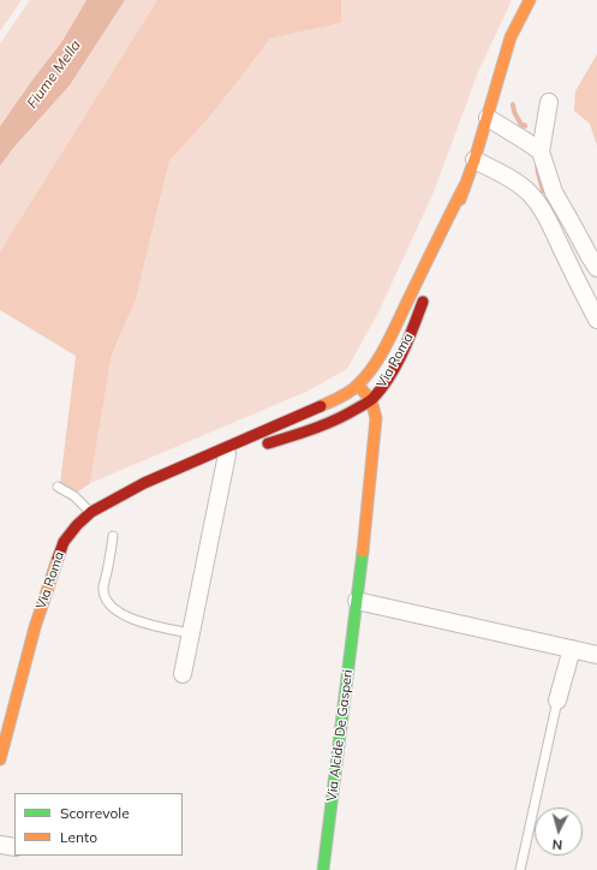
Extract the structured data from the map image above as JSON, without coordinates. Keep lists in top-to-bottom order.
{
  "streets": {
    "street": ["Via Roma", "Via Alcide De Gasperi"]
  },
  "crossings": [
    ["Via Roma", "Via Alcide De Gasperi"]
  ],
  "water": ["Fiume Mella"],
  "legend": ["Scorrevole", "Lento"],
  "north": "bottom"
}
